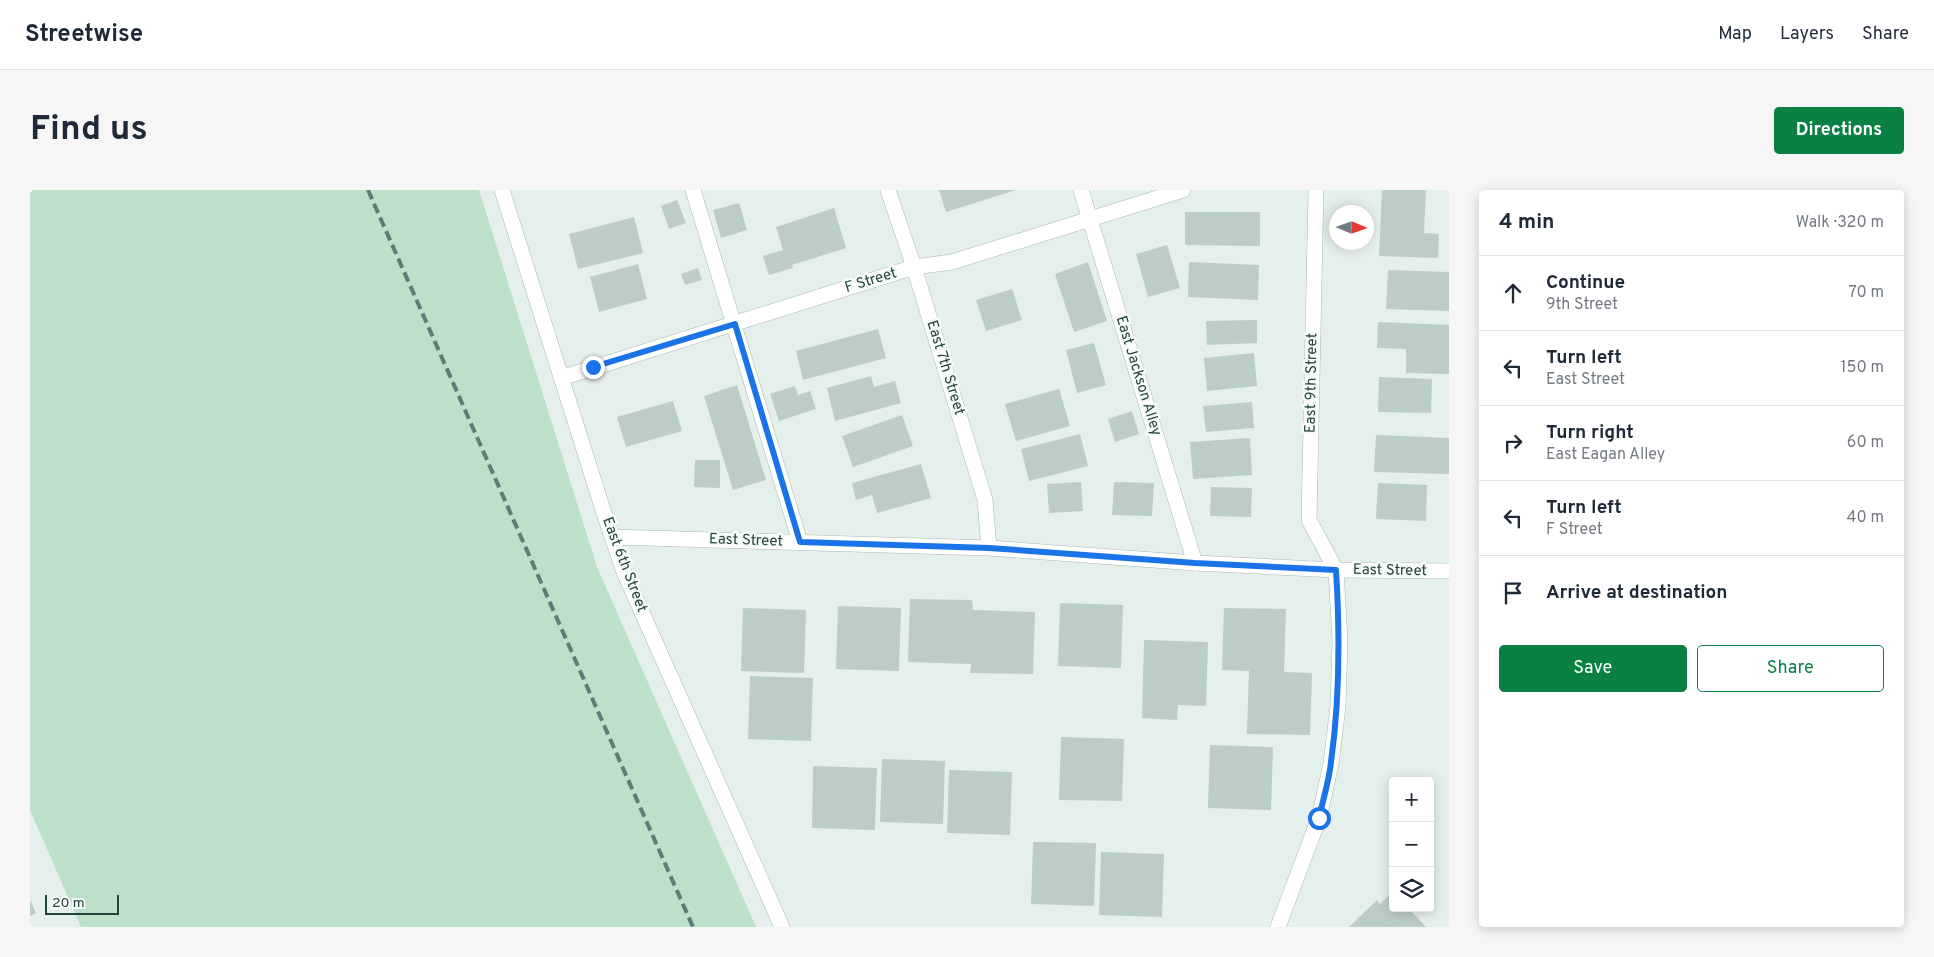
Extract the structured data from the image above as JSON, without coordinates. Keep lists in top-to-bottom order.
{
  "streets": {
    "street": [
      "F Street",
      "East 7th Street",
      "East Jackson Alley",
      "East 9th Street",
      "East Street",
      "East 6th Street"
    ]
  },
  "crossings": [
    ["F Street", "East 7th Street"],
    ["F Street", "East Jackson Alley"],
    ["F Street", "East 6th Street"],
    ["East 7th Street", "East Street"],
    ["East Jackson Alley", "East Street"],
    ["East 9th Street", "East Street"],
    ["East Street", "East 6th Street"]
  ],
  "scale_bar": "20 m",
  "north": "right",
  "page": {
    "header": "Streetwise",
    "nav": ["Map", "Layers", "Share"],
    "buttons": [
      "Directions",
      ["Save", "Share"]
    ],
    "title": "Find us",
    "heading": ["4 min", "Walk · 320 m"],
    "list": [
      ["Continue", "9th Street", "70 m"],
      ["Turn left", "East Street", "150 m"],
      ["Turn right", "East Eagan Alley", "60 m"],
      ["Turn left", "F Street", "40 m"],
      "Arrive at destination"
    ],
    "map_buttons": ["+", "−"],
    "scale": "20 m"
  }
}
